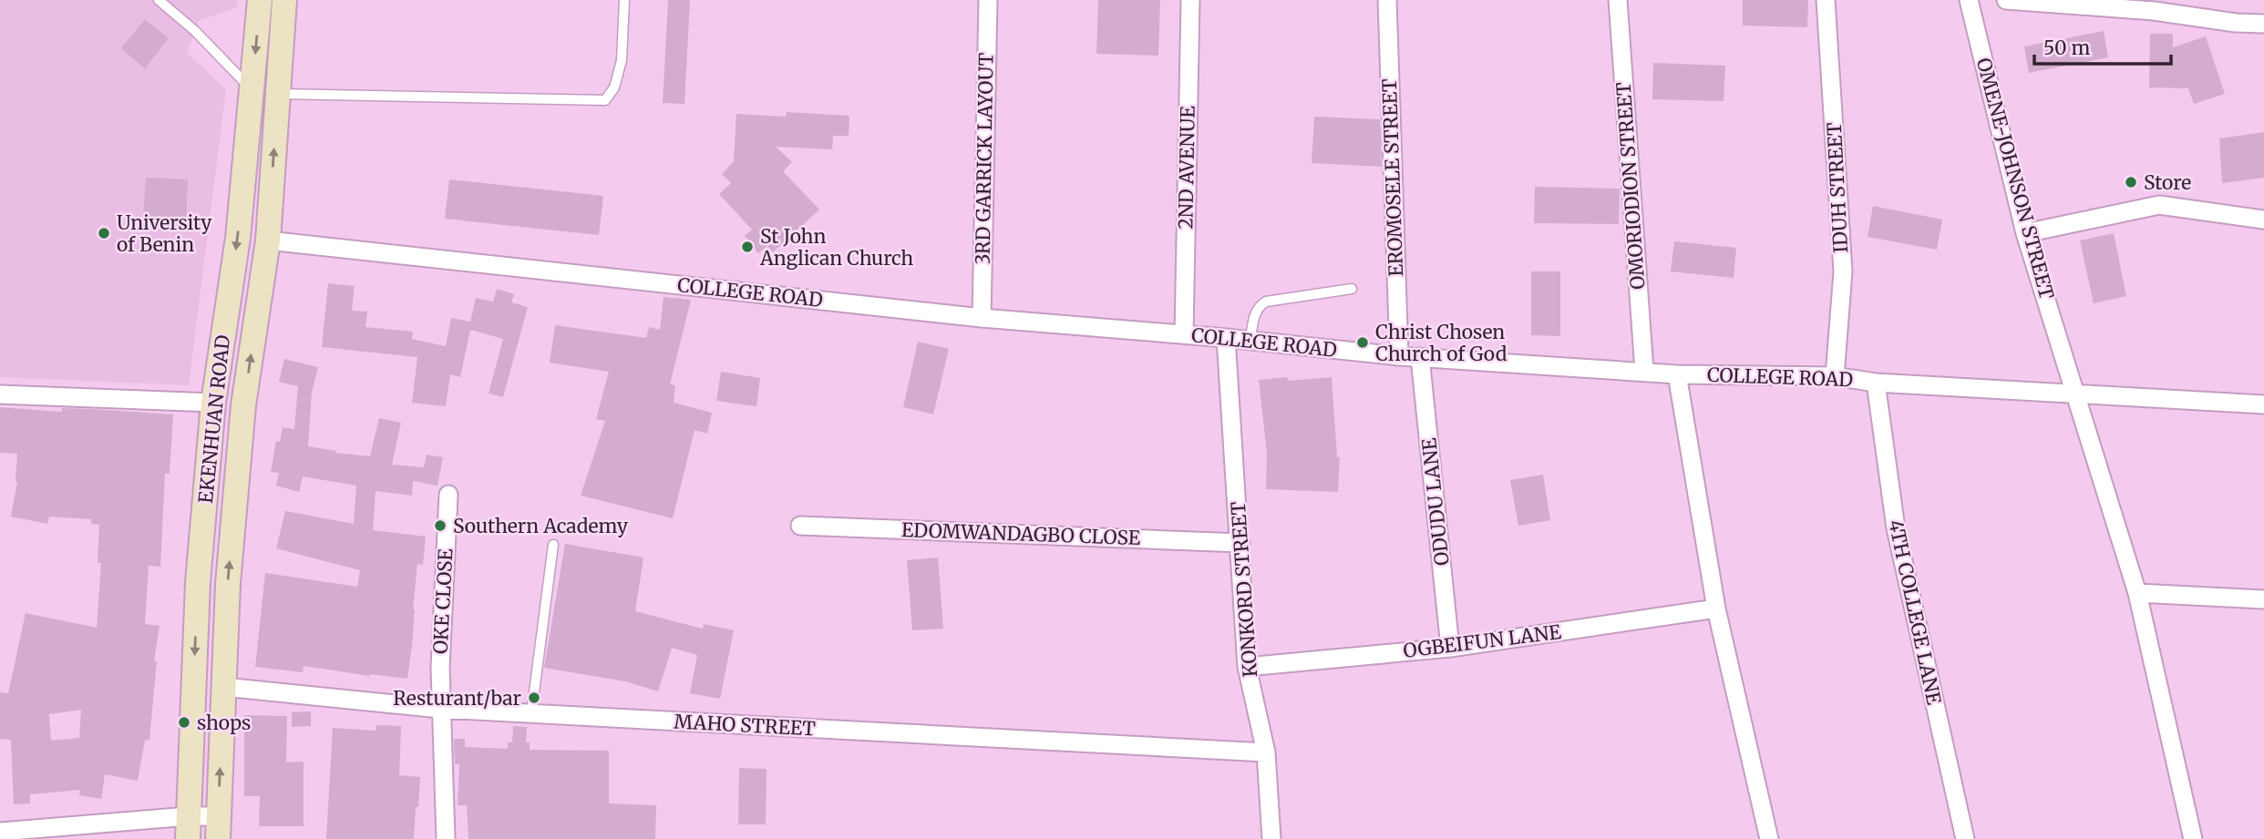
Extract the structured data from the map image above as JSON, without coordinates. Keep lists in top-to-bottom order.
{
  "streets": {
    "main road": ["EKENHUAN ROAD"],
    "street": [
      "3RD GARRICK LAYOUT",
      "2ND AVENUE",
      "EROMOSELE STREET",
      "OMENE-JOHNSON STREET",
      "OMORIODION STREET",
      "IDUH STREET",
      "COLLEGE ROAD",
      "ODUDU LANE",
      "EDOMWANDAGBO CLOSE",
      "KONKORD STREET",
      "OKE CLOSE",
      "4TH COLLEGE LANE",
      "OGBEIFUN LANE",
      "MAHO STREET"
    ]
  },
  "crossings": [
    ["3RD GARRICK LAYOUT", "COLLEGE ROAD"],
    ["2ND AVENUE", "COLLEGE ROAD"],
    ["EROMOSELE STREET", "COLLEGE ROAD"],
    ["OMENE-JOHNSON STREET", "COLLEGE ROAD"],
    ["OMORIODION STREET", "COLLEGE ROAD"],
    ["IDUH STREET", "COLLEGE ROAD"],
    ["COLLEGE ROAD", "EKENHUAN ROAD"],
    ["COLLEGE ROAD", "ODUDU LANE"],
    ["COLLEGE ROAD", "KONKORD STREET"],
    ["COLLEGE ROAD", "4TH COLLEGE LANE"],
    ["EKENHUAN ROAD", "MAHO STREET"],
    ["ODUDU LANE", "OGBEIFUN LANE"],
    ["EDOMWANDAGBO CLOSE", "KONKORD STREET"],
    ["KONKORD STREET", "OGBEIFUN LANE"],
    ["KONKORD STREET", "MAHO STREET"],
    ["OKE CLOSE", "MAHO STREET"]
  ],
  "places": [
    "Store",
    "University of Benin",
    "St John Anglican Church",
    "Christ Chosen Church of God",
    "Southern Academy",
    "Resturant/bar",
    "shops"
  ],
  "scale_bar": "50 m"
}
